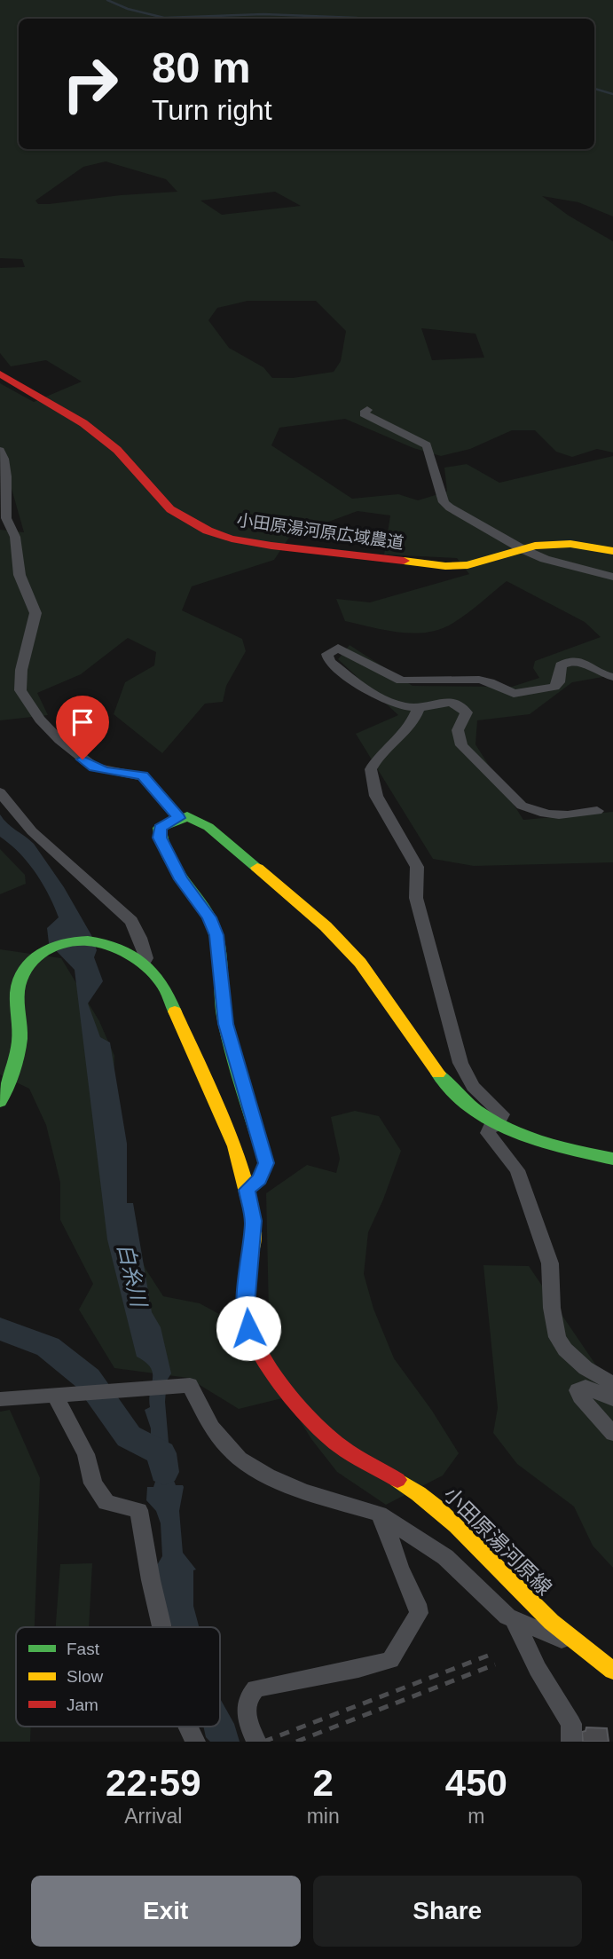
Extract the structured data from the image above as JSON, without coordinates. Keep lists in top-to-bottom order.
{
  "streets": {
    "street": ["小田原湯河原広域農道", "小田原湯河原線"]
  },
  "water": ["白糸川"],
  "legend": ["Fast", "Slow", "Jam"],
  "page": {
    "turn": ["80 m", "Turn right"],
    "eta": [
      "22:59",
      "Arrival",
      "2",
      "min",
      "450",
      "m"
    ],
    "buttons": ["Exit", "Share"]
  }
}
